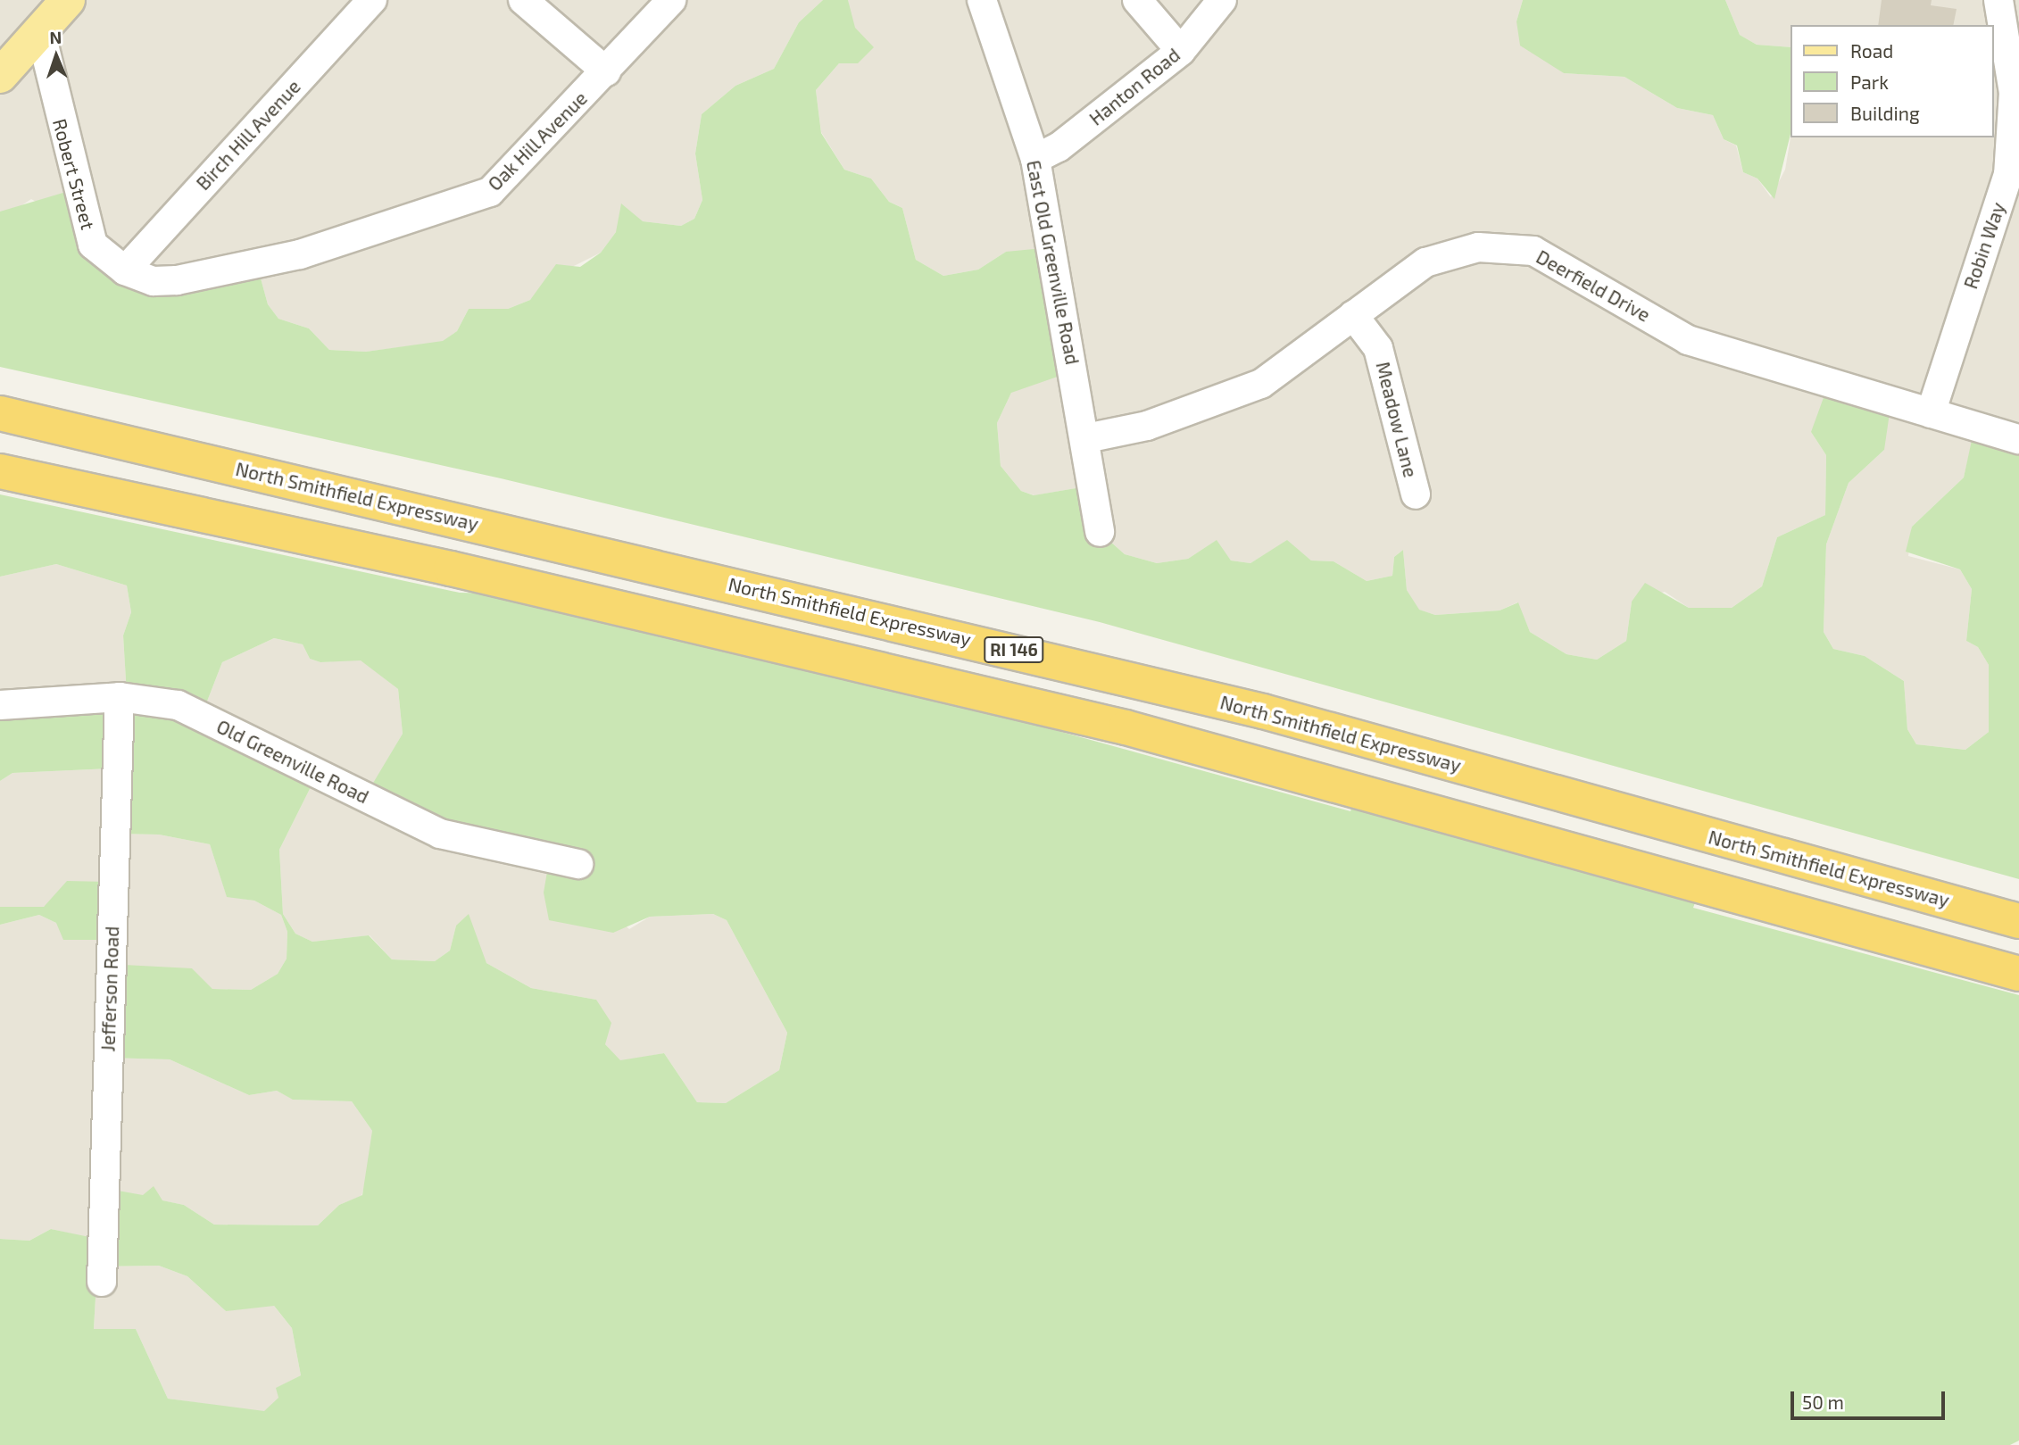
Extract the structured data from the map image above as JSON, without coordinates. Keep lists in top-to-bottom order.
{
  "streets": {
    "highway": ["North Smithfield Expressway", "RI 146"],
    "street": [
      "Hanton Road",
      "Birch Hill Avenue",
      "Oak Hill Avenue",
      "Robert Street",
      "Robin Way",
      "East Old Greenville Road",
      "Deerfield Drive",
      "Meadow Lane",
      "Old Greenville Road",
      "Jefferson Road"
    ]
  },
  "crossings": [
    ["Hanton Road", "East Old Greenville Road"],
    ["Birch Hill Avenue", "Robert Street"],
    ["Oak Hill Avenue", "Robert Street"],
    ["Robin Way", "Deerfield Drive"],
    ["East Old Greenville Road", "Deerfield Drive"],
    ["Deerfield Drive", "Meadow Lane"],
    ["Old Greenville Road", "Jefferson Road"]
  ],
  "legend": ["Road", "Park", "Building"],
  "scale_bar": "50 m",
  "north": "top"
}
